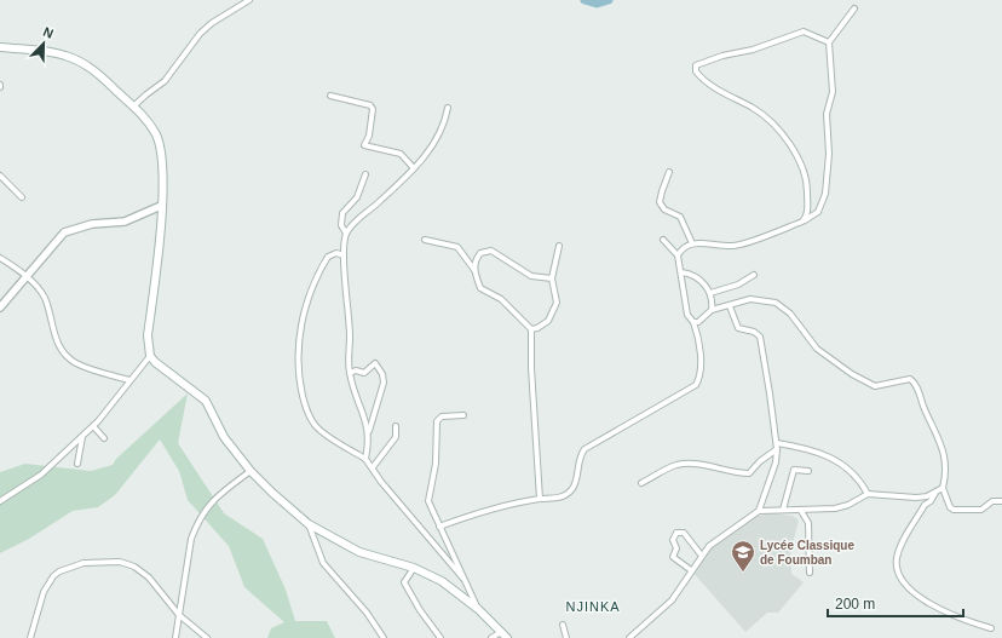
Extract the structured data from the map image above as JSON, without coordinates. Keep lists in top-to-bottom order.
{
  "districts": ["NJINKA"],
  "places": {
    "school or university": ["Lycée Classique de Foumban"]
  },
  "scale_bar": "200 m",
  "north": "top right"
}
